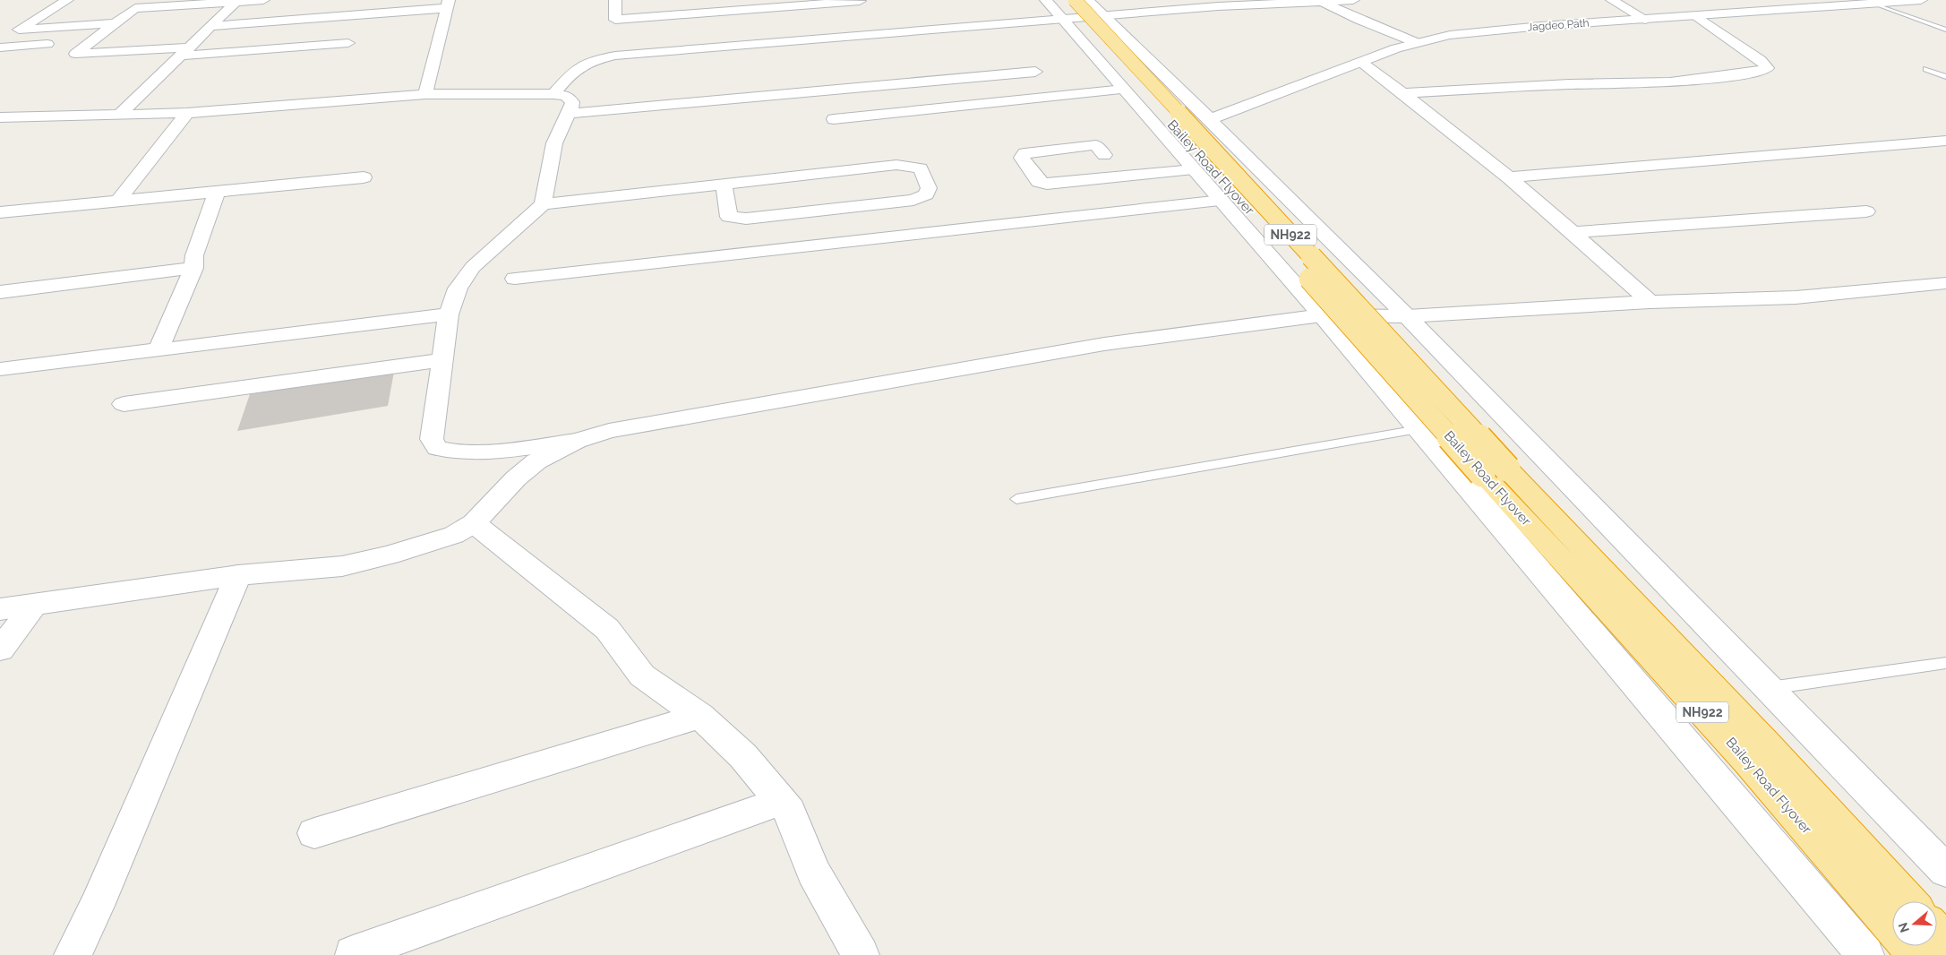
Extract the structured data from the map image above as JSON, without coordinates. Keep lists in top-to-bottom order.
{
  "streets": {
    "highway": ["Bailey Road Flyover", "NH922"],
    "street": ["Jagdeo Path"]
  },
  "north": "left"
}
